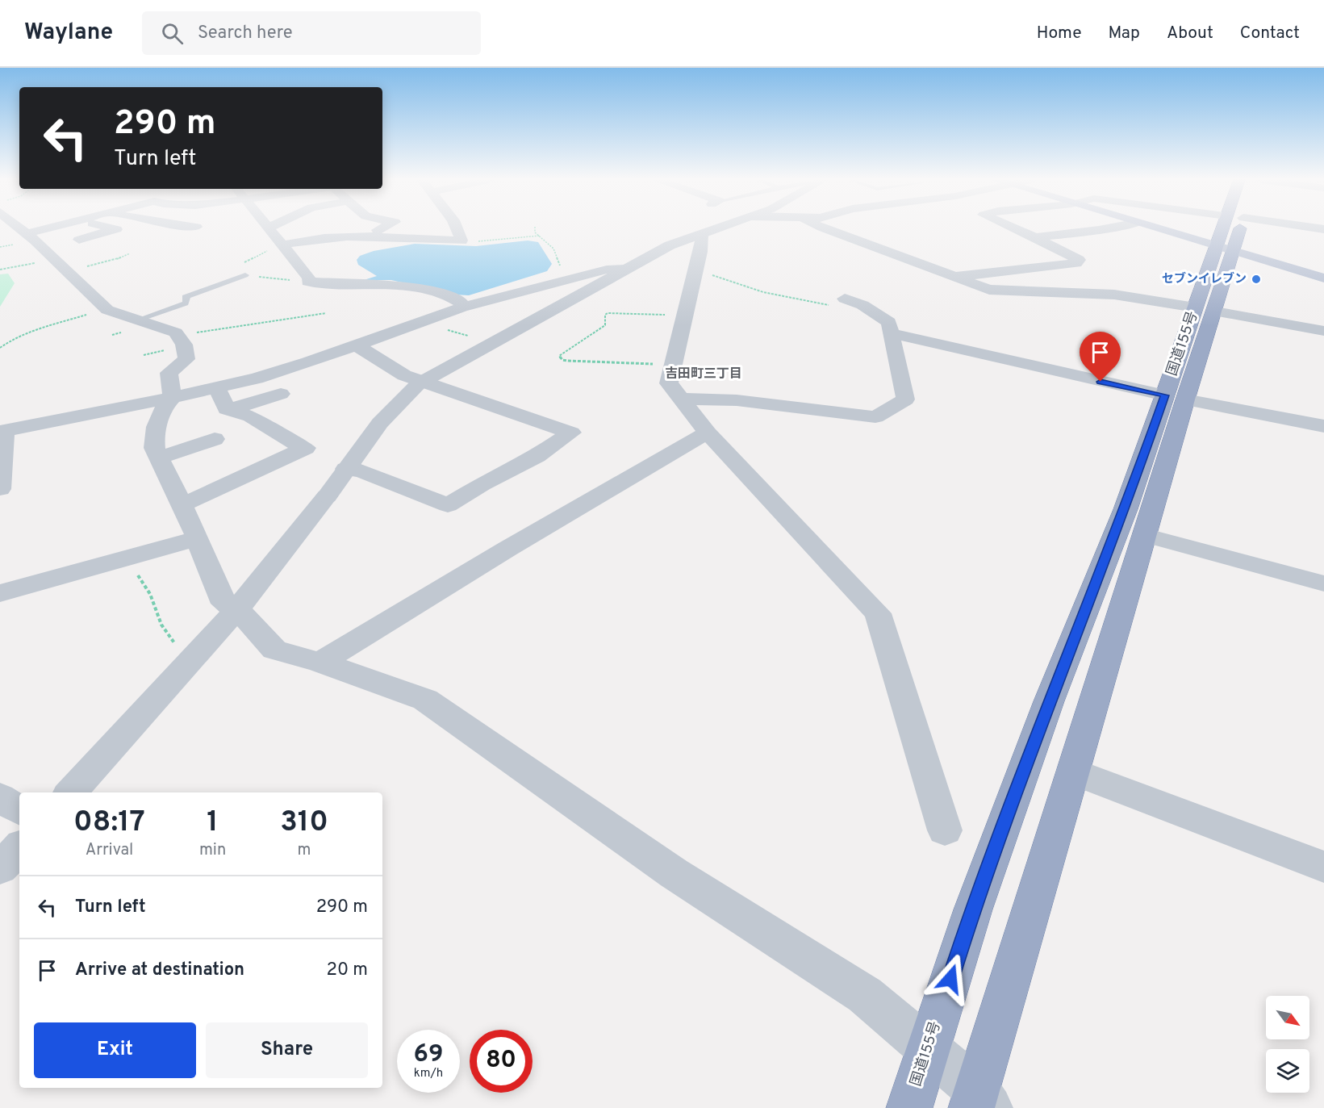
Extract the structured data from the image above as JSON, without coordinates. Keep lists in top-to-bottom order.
{
  "streets": {
    "highway": ["国道155号"]
  },
  "districts": ["吉田町三丁目"],
  "places": ["セブンイレブン"],
  "north": "bottom right",
  "page": {
    "header": "Waylane",
    "search": "Search here",
    "nav": [
      "Home",
      "Map",
      "About",
      "Contact"
    ],
    "turn": ["290 m", "Turn left"],
    "eta": [
      "08:17",
      "Arrival",
      "1",
      "min",
      "310",
      "m"
    ],
    "list": [
      {
        "name": "Turn left",
        "value": "290 m"
      },
      {
        "name": "Arrive at destination",
        "value": "20 m"
      }
    ],
    "buttons": ["Exit", "Share"],
    "speed": "69 km/h",
    "limit": "80"
  }
}
